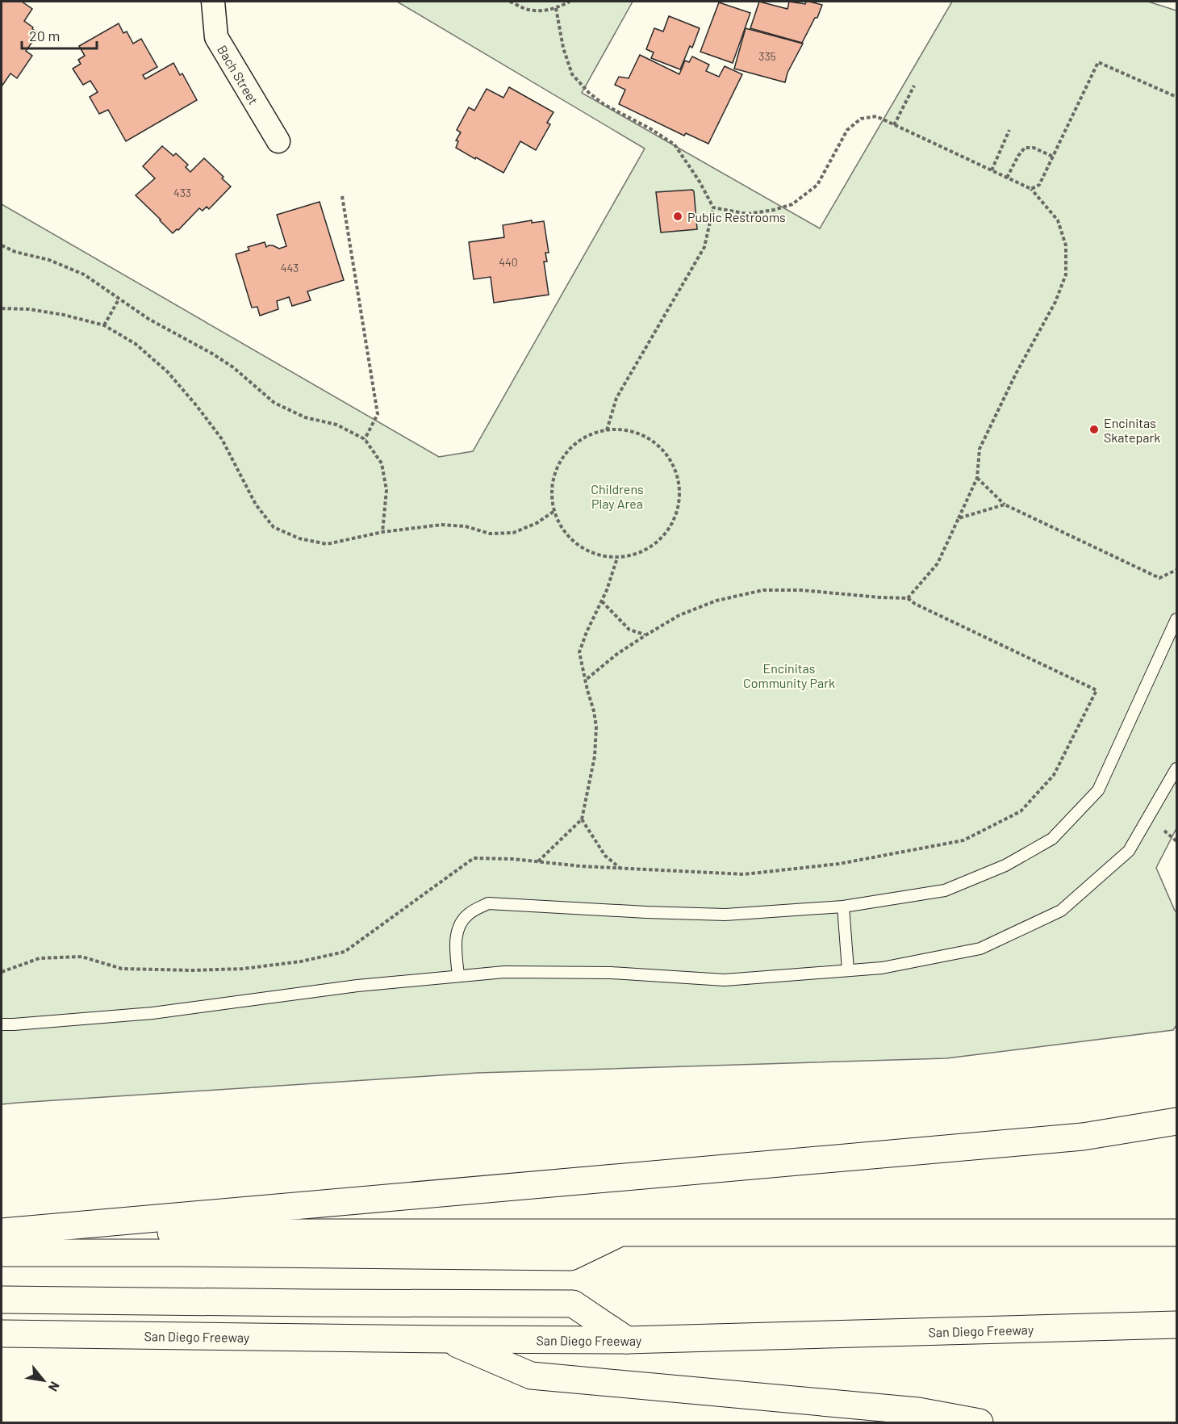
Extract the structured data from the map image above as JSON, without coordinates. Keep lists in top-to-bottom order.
{
  "streets": {
    "highway": ["San Diego Freeway"],
    "street": ["Bach Street"]
  },
  "parks": ["Childrens Play Area", "Encinitas Community Park"],
  "places": ["Public Restrooms", "Encinitas Skatepark"],
  "house_numbers": [
    "335",
    "433",
    "440",
    "443"
  ],
  "scale_bar": "20 m",
  "north": "bottom right"
}
